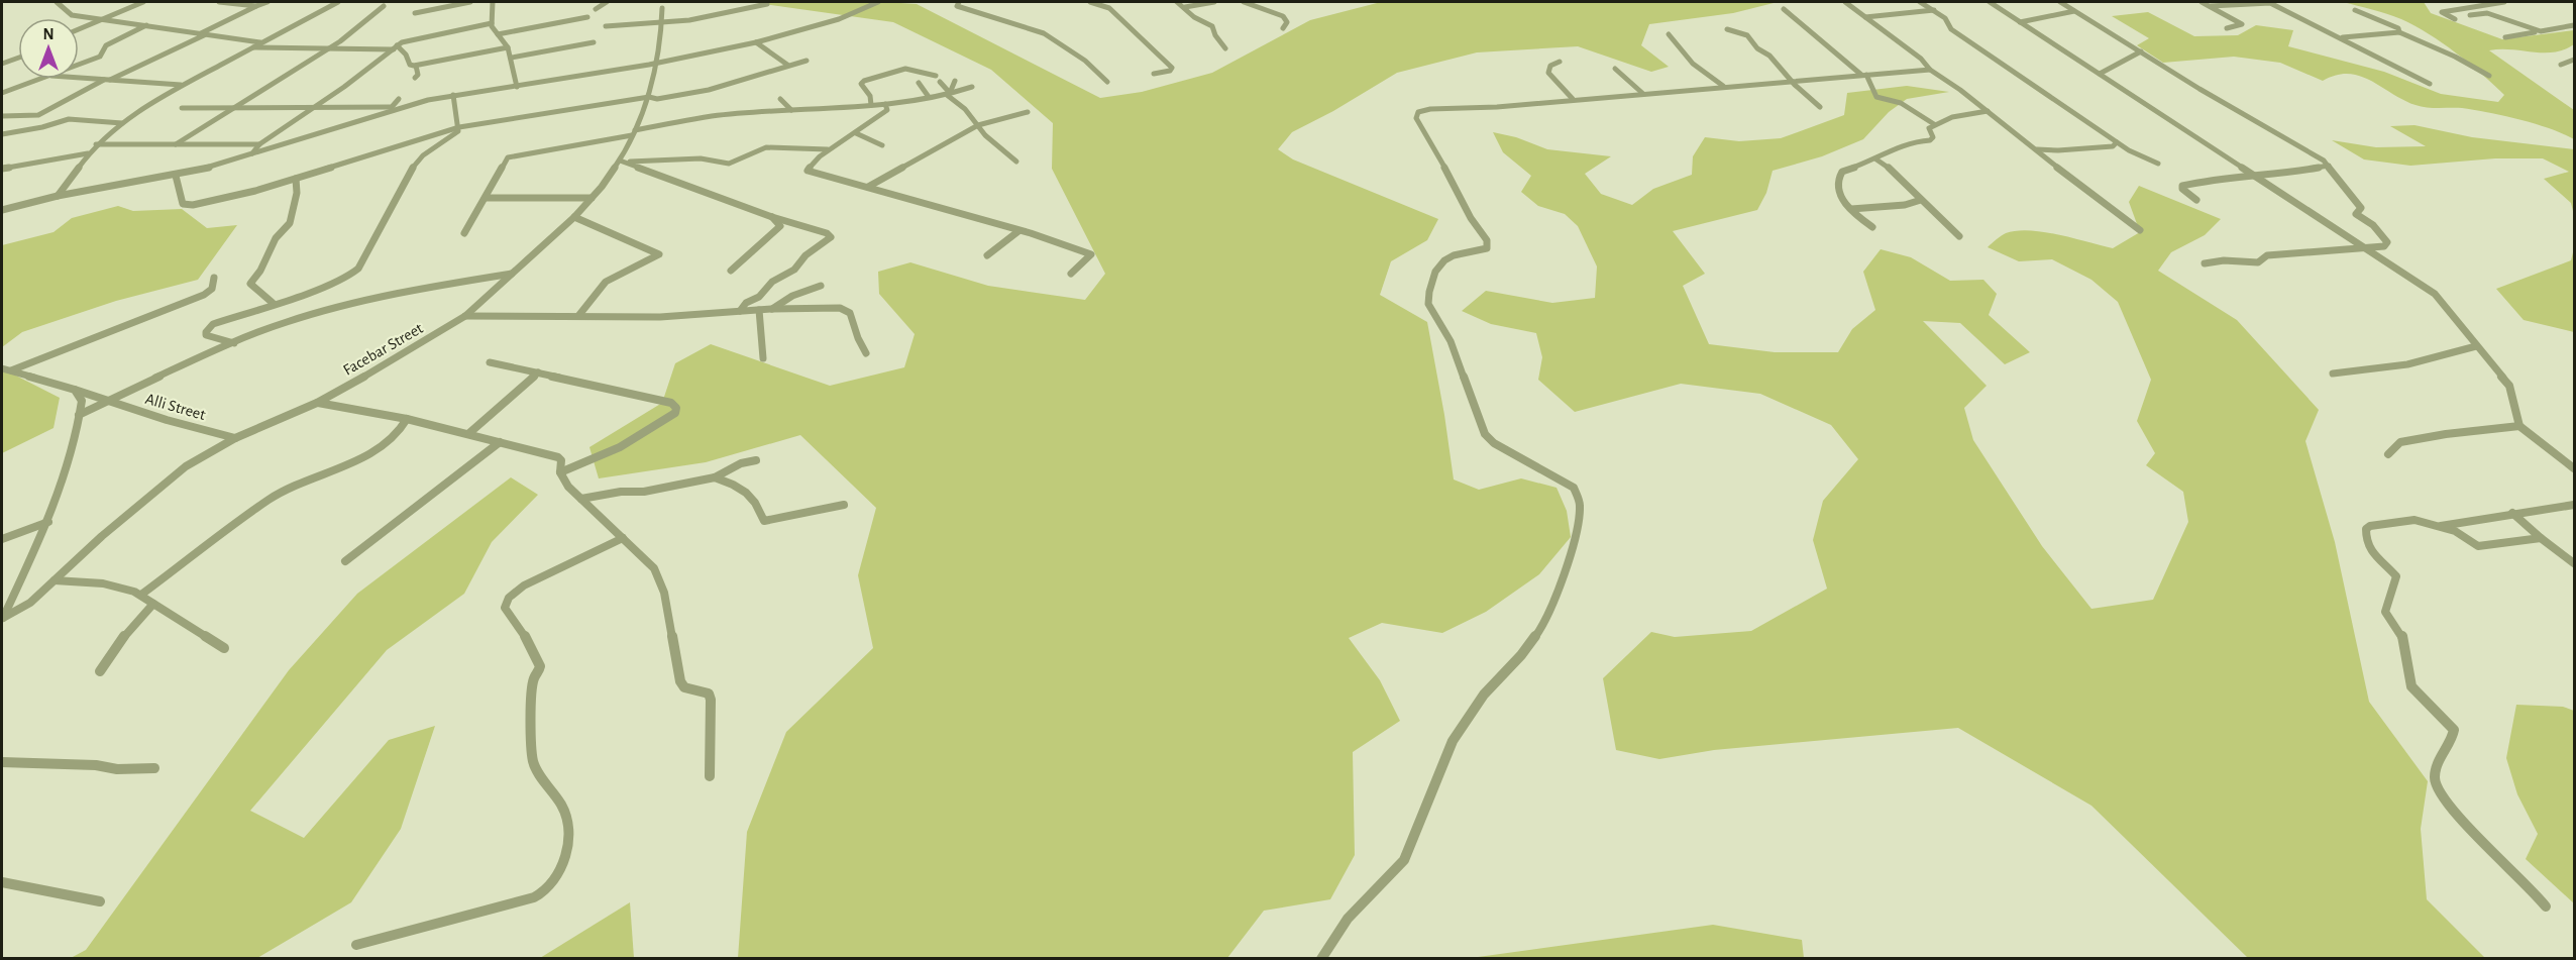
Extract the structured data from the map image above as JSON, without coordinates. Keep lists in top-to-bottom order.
{
  "streets": {
    "street": ["Facebar Street", "Alli Street"]
  },
  "crossings": [
    ["Facebar Street", "Alli Street"]
  ],
  "north": "top"
}
